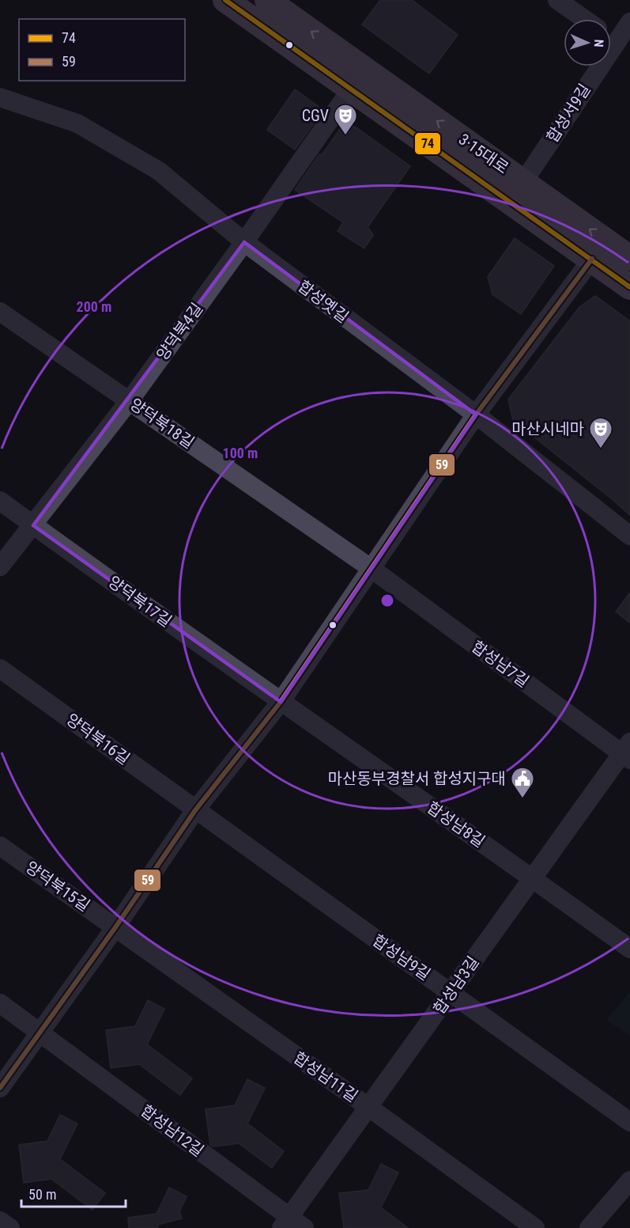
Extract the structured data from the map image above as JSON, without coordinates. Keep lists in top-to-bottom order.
{
  "streets": {
    "main road": ["3·15대로"],
    "street": [
      "합성서9길",
      "합성옛길",
      "양덕북4길",
      "양덕북18길",
      "양덕북17길",
      "합성남7길",
      "양덕북16길",
      "합성남8길",
      "양덕북15길",
      "합성남9길",
      "합성남3길",
      "합성남11길",
      "합성남12길"
    ]
  },
  "crossings": [
    ["합성서9길", "3·15대로"],
    ["3·15대로", "양덕북4길"],
    ["합성옛길", "양덕북4길"],
    ["양덕북4길", "양덕북18길"],
    ["양덕북4길", "양덕북17길"],
    ["양덕북18길", "합성남7길"],
    ["양덕북17길", "합성남8길"],
    ["합성남7길", "합성남3길"],
    ["양덕북16길", "합성남9길"],
    ["합성남8길", "합성남3길"],
    ["양덕북15길", "합성남11길"],
    ["합성남9길", "합성남3길"],
    ["합성남3길", "합성남11길"],
    ["합성남3길", "합성남12길"]
  ],
  "places": {
    "theatre": ["CGV", "마산시네마"],
    "public building": ["마산동부경찰서 합성지구대"]
  },
  "lines": ["transit line 74", "transit line 59"],
  "legend": ["74", "59"],
  "scale_bar": "50 m",
  "north": "right",
  "rings": ["200 m", "100 m"]
}
